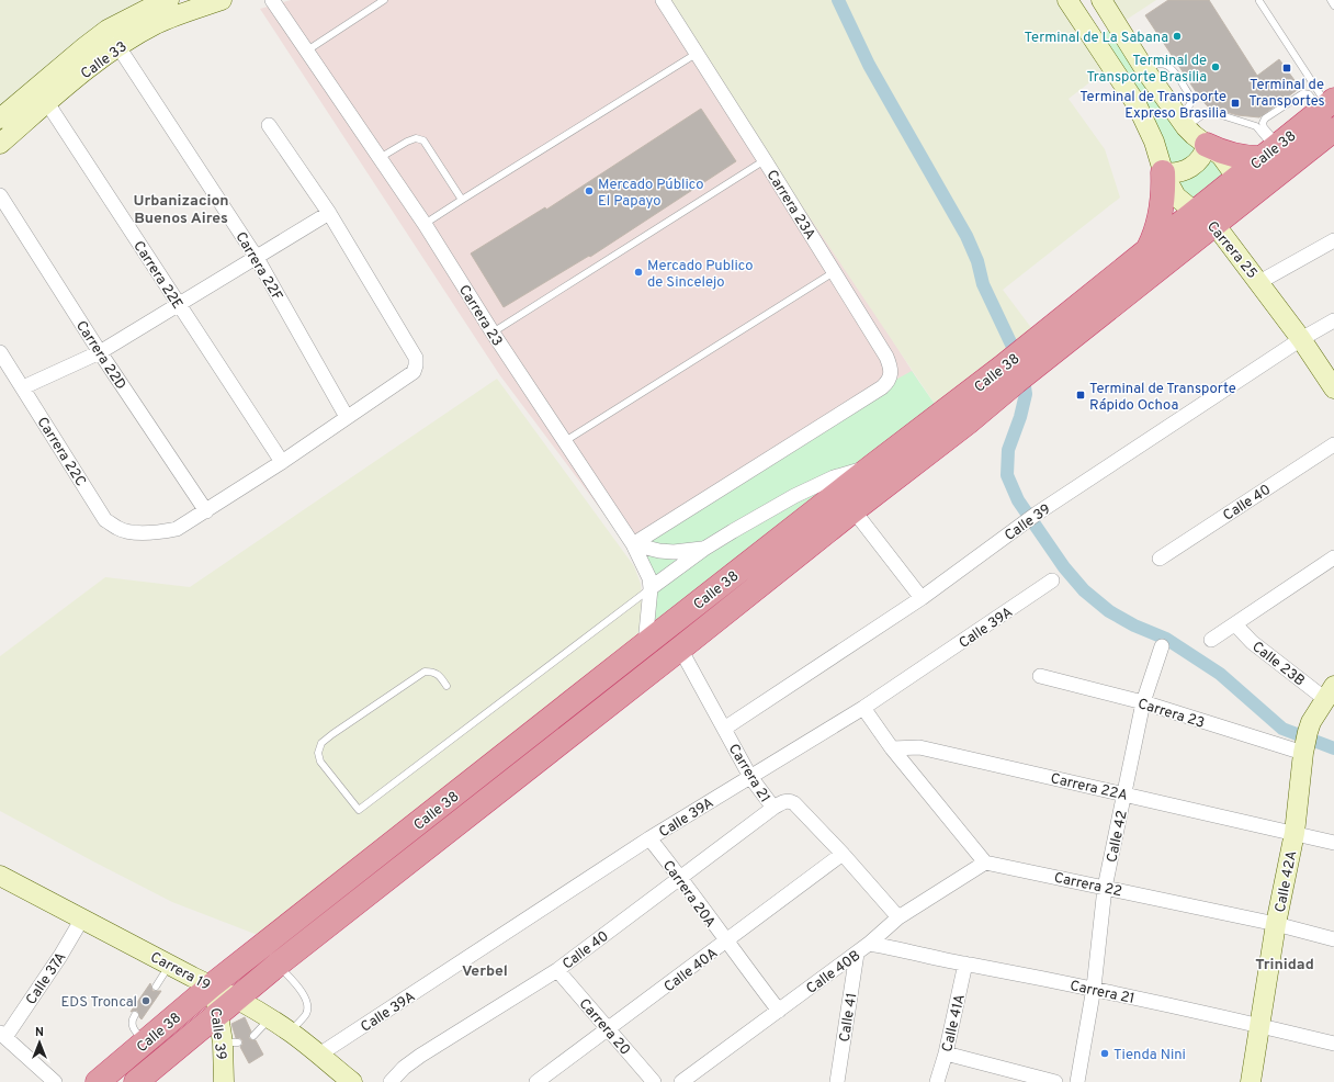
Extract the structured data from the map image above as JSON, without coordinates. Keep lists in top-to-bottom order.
{
  "streets": {
    "highway": ["Calle 38"],
    "street": [
      "Calle 33",
      "Carrera 23A",
      "Carrera 25",
      "Carrera 22F",
      "Carrera 22E",
      "Carrera 23",
      "Carrera 22D",
      "Carrera 22C",
      "Calle 40",
      "Calle 39",
      "Calle 39A",
      "Calle 23B",
      "Carrera 21",
      "Carrera 22A",
      "Calle 42",
      "Calle 42A",
      "Carrera 22",
      "Carrera 20A",
      "Calle 40A",
      "Carrera 19",
      "Calle 40B",
      "Calle 37A",
      "Calle 41",
      "Calle 41A",
      "Carrera 20"
    ]
  },
  "crossings": [
    ["Calle 33", "Carrera 22F"],
    ["Calle 33", "Carrera 22E"],
    ["Calle 38", "Carrera 25"],
    ["Calle 38", "Carrera 23"],
    ["Calle 38", "Calle 39"],
    ["Calle 38", "Carrera 21"],
    ["Calle 38", "Carrera 19"],
    ["Carrera 23A", "Carrera 23"],
    ["Carrera 25", "Calle 39"],
    ["Carrera 22F", "Carrera 22C"],
    ["Carrera 22E", "Carrera 22C"],
    ["Carrera 23", "Calle 42"],
    ["Carrera 23", "Calle 42A"],
    ["Carrera 22D", "Carrera 22C"],
    ["Calle 40", "Carrera 21"],
    ["Calle 40", "Carrera 20A"],
    ["Calle 40", "Carrera 20"],
    ["Calle 39", "Carrera 21"],
    ["Calle 39", "Carrera 19"],
    ["Calle 39A", "Carrera 21"],
    ["Calle 39A", "Carrera 20A"],
    ["Calle 39A", "Carrera 19"],
    ["Calle 23B", "Calle 42A"],
    ["Carrera 21", "Calle 42"],
    ["Carrera 21", "Calle 42A"],
    ["Carrera 21", "Calle 40A"],
    ["Carrera 21", "Calle 40B"],
    ["Carrera 21", "Calle 41A"],
    ["Carrera 22A", "Calle 42"],
    ["Carrera 22A", "Calle 42A"],
    ["Calle 42", "Carrera 22"],
    ["Calle 42A", "Carrera 22"],
    ["Carrera 22", "Calle 40B"],
    ["Carrera 20A", "Calle 40A"],
    ["Carrera 20A", "Calle 40B"],
    ["Calle 40A", "Carrera 20"],
    ["Carrera 19", "Calle 37A"],
    ["Calle 40B", "Calle 41"]
  ],
  "districts": ["Urbanizacion Buenos Aires", "Trinidad", "Verbel"],
  "places": {
    "other": [
      "Terminal de La Sabana",
      "Terminal de Transporte Brasilia",
      "Mercado Público El Papayo",
      "Mercado Publico de Sincelejo",
      "EDS Troncal",
      "Tienda Nini"
    ],
    "transit": ["Terminal de Transportes", "Terminal de Transporte Expreso Brasilia", "Terminal de Transporte Rápido Ochoa"]
  },
  "north": "top"
}
